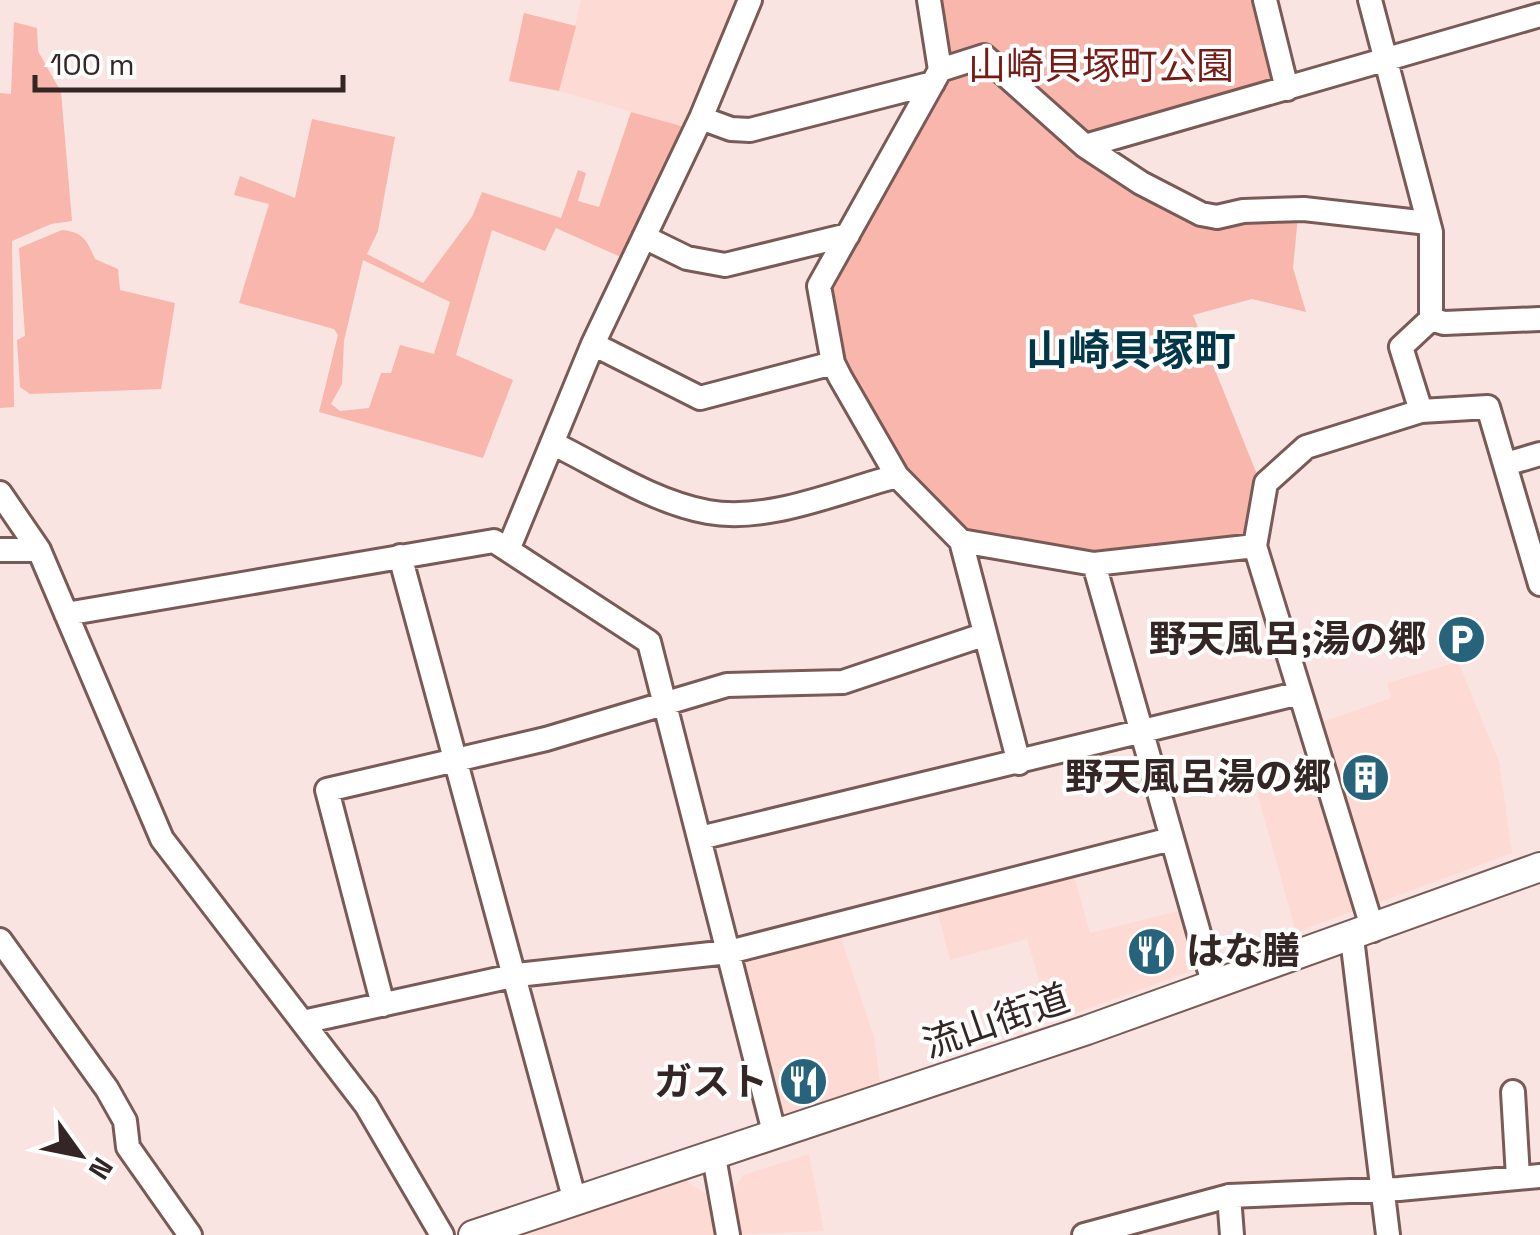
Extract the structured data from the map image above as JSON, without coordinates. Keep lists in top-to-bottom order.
{
  "streets": {
    "street": ["流山街道"]
  },
  "districts": ["山崎貝塚町"],
  "parks": ["山崎貝塚町公園"],
  "places": {
    "parking": ["野天風呂;湯の郷"],
    "building": ["野天風呂湯の郷"],
    "restaurant": ["はな膳", "ガスト"]
  },
  "scale_bar": "100 m",
  "north": "bottom right"
}
